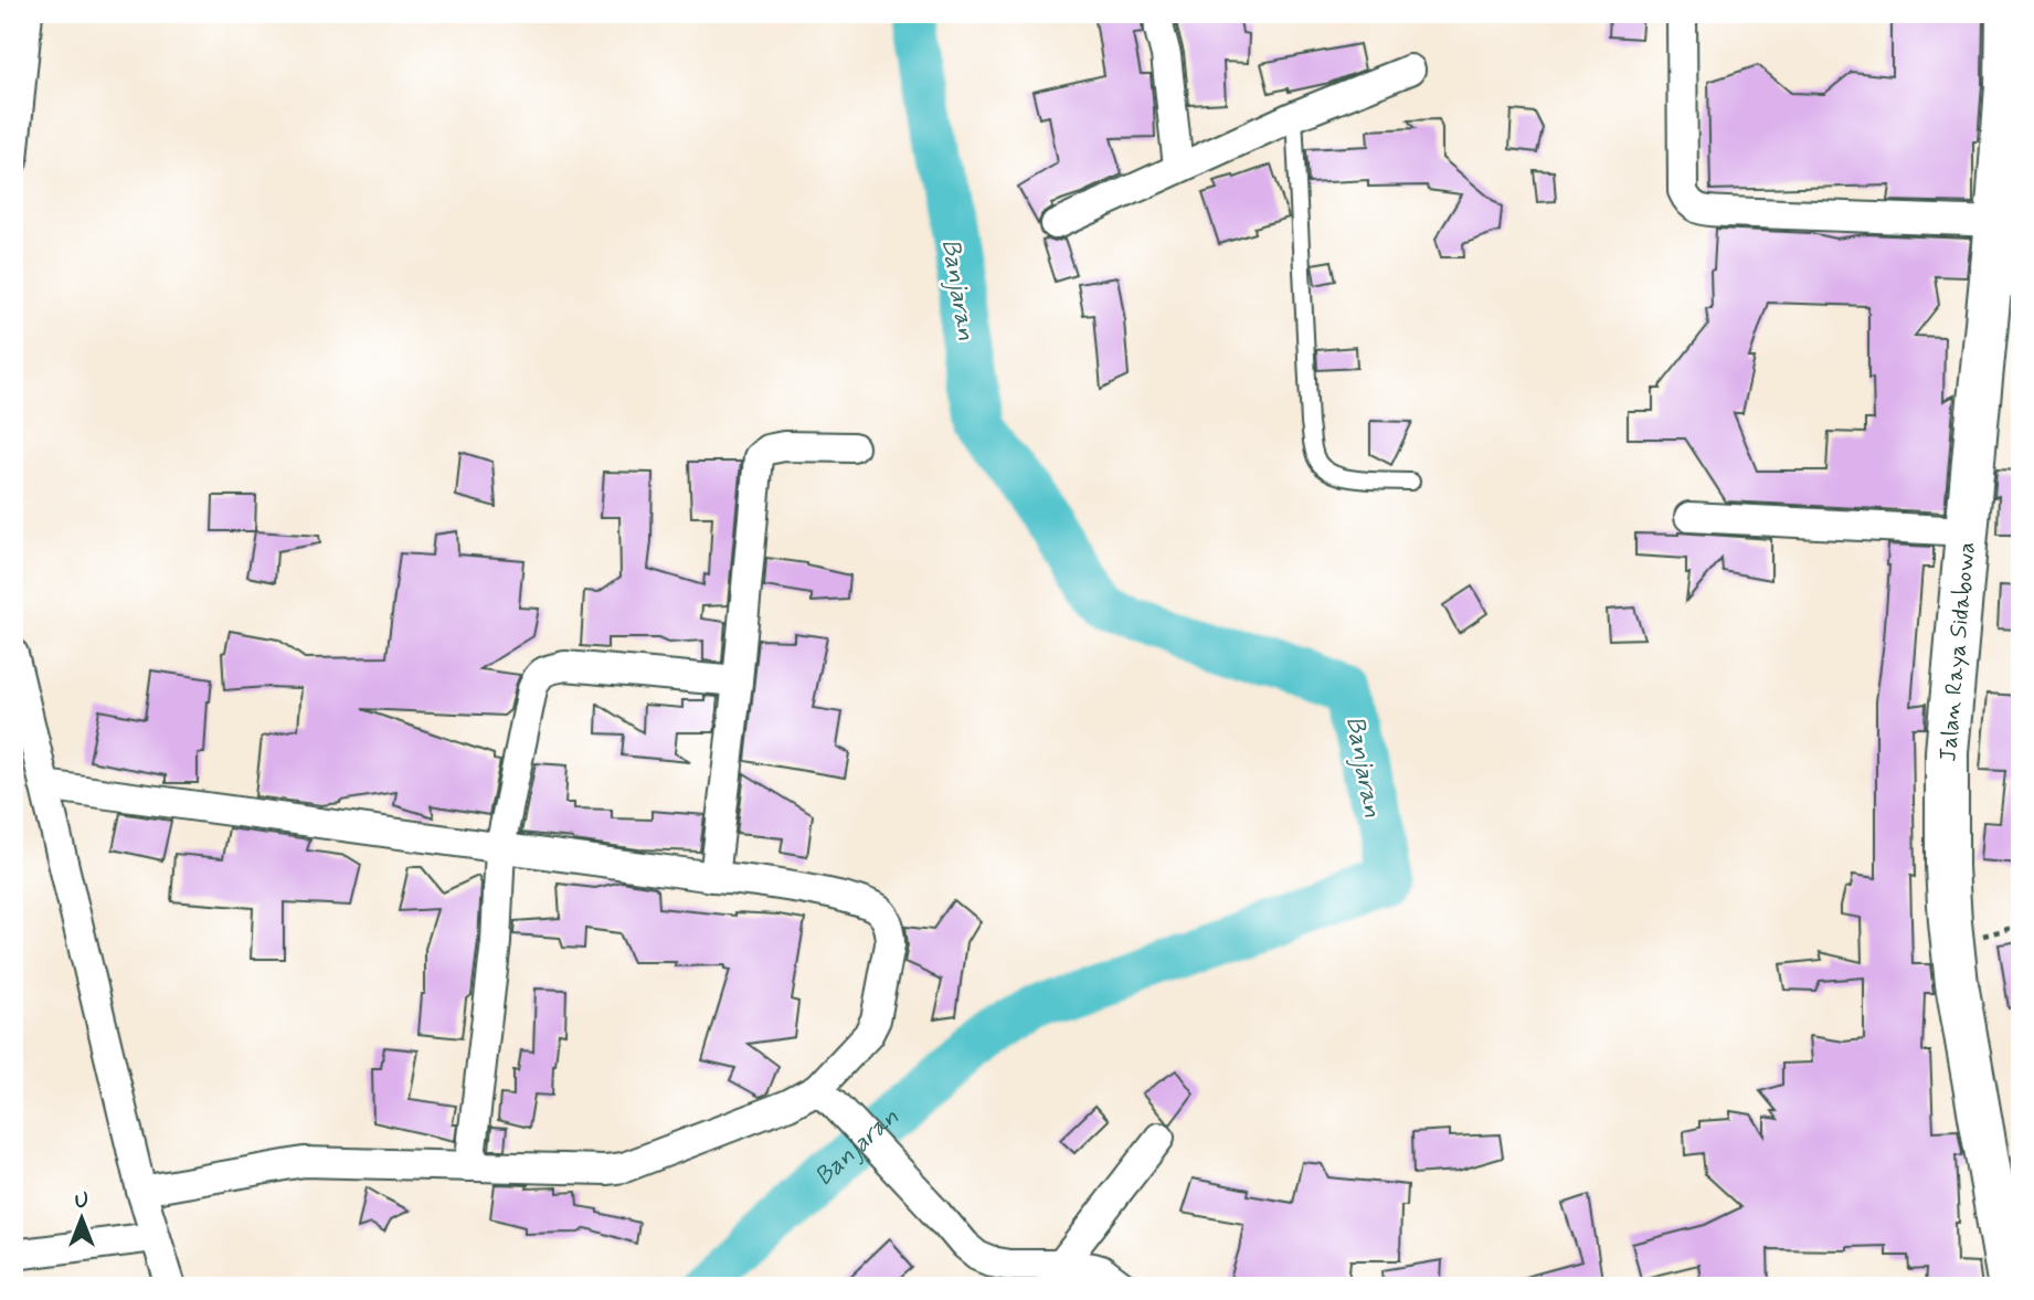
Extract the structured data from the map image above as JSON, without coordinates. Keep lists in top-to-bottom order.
{
  "streets": {
    "highway": ["Jalan Raya Sidabowa"]
  },
  "water": ["Banjaran"],
  "north": "top"
}
